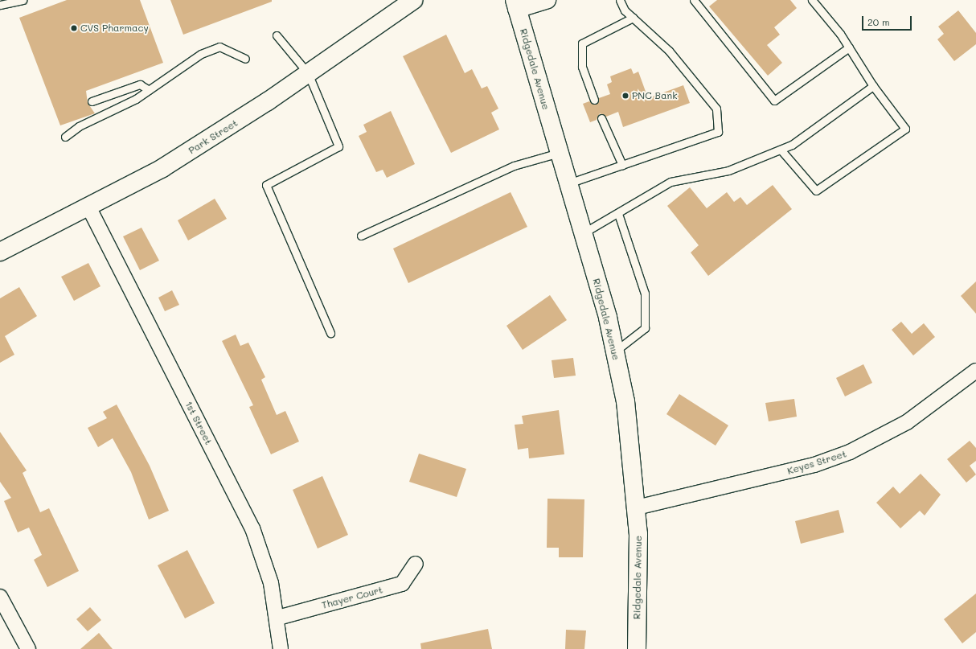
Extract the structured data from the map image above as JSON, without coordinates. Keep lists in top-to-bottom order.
{
  "streets": {
    "main road": ["Ridgedale Avenue", "Park Street"],
    "street": ["1st Street", "Keyes Street", "Thayer Court"]
  },
  "crossings": [
    ["Ridgedale Avenue", "Keyes Street"],
    ["Park Street", "1st Street"],
    ["1st Street", "Thayer Court"]
  ],
  "places": ["CVS Pharmacy", "PNC Bank"],
  "scale_bar": "20 m"
}
